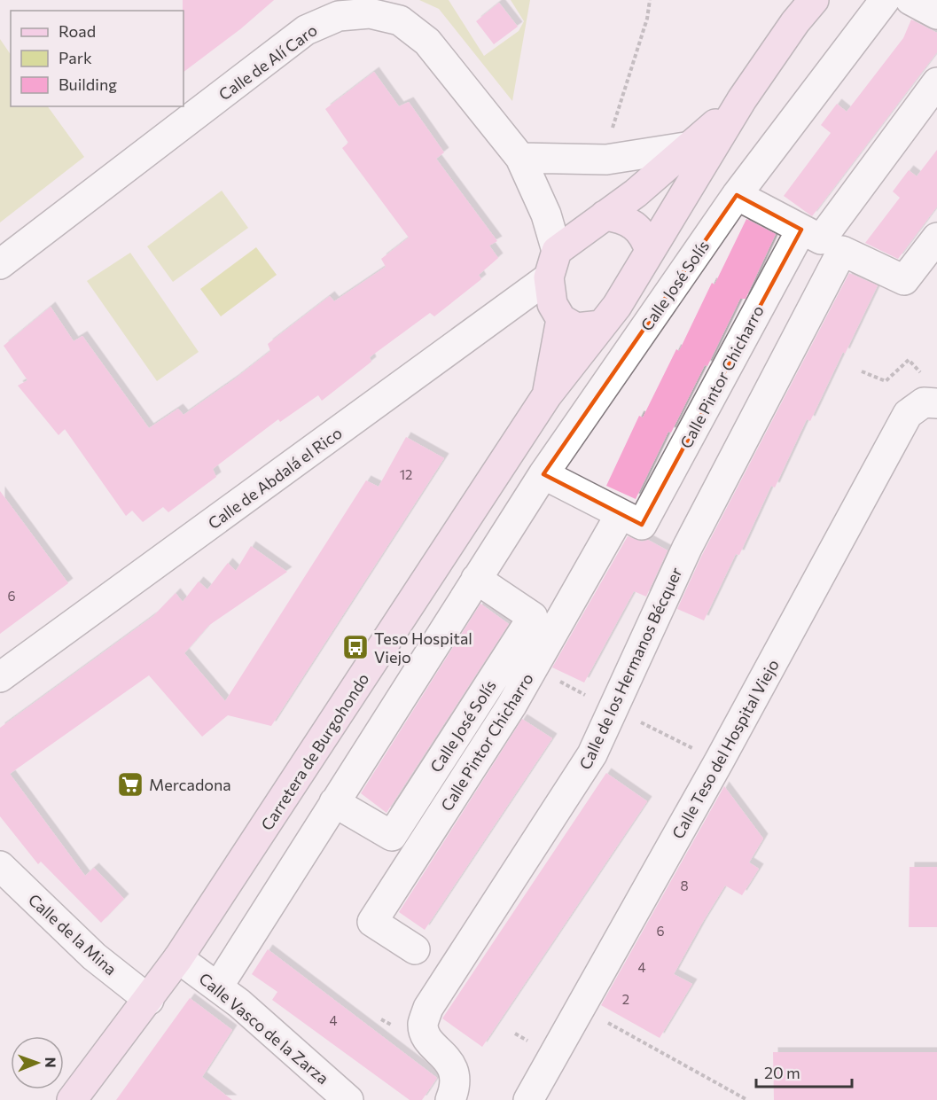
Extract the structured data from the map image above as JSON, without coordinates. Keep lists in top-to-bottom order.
{
  "streets": {
    "main road": ["Carretera de Burgohondo"],
    "street": [
      "Calle de Alí Caro",
      "Calle José Solís",
      "Calle Pintor Chicharro",
      "Calle de Abdalá el Rico",
      "Calle de los Hermanos Bécquer",
      "Calle Teso del Hospital Viejo",
      "Calle de la Mina",
      "Calle Vasco de la Zarza"
    ]
  },
  "crossings": [
    ["Calle de Alí Caro", "Calle de Abdalá el Rico"],
    ["Calle de Alí Caro", "Carretera de Burgohondo"],
    ["Calle José Solís", "Calle Vasco de la Zarza"],
    ["Calle Pintor Chicharro", "Calle de los Hermanos Bécquer"],
    ["Calle de Abdalá el Rico", "Carretera de Burgohondo"],
    ["Carretera de Burgohondo", "Calle de la Mina"],
    ["Carretera de Burgohondo", "Calle Vasco de la Zarza"]
  ],
  "places": {
    "bus stop": ["Teso Hospital Viejo"],
    "supermarket": ["Mercadona"]
  },
  "house_numbers": [
    "12",
    "6",
    "8",
    "6",
    "4",
    "2",
    "4"
  ],
  "legend": ["Road", "Park", "Building"],
  "scale_bar": "20 m",
  "north": "right"
}
